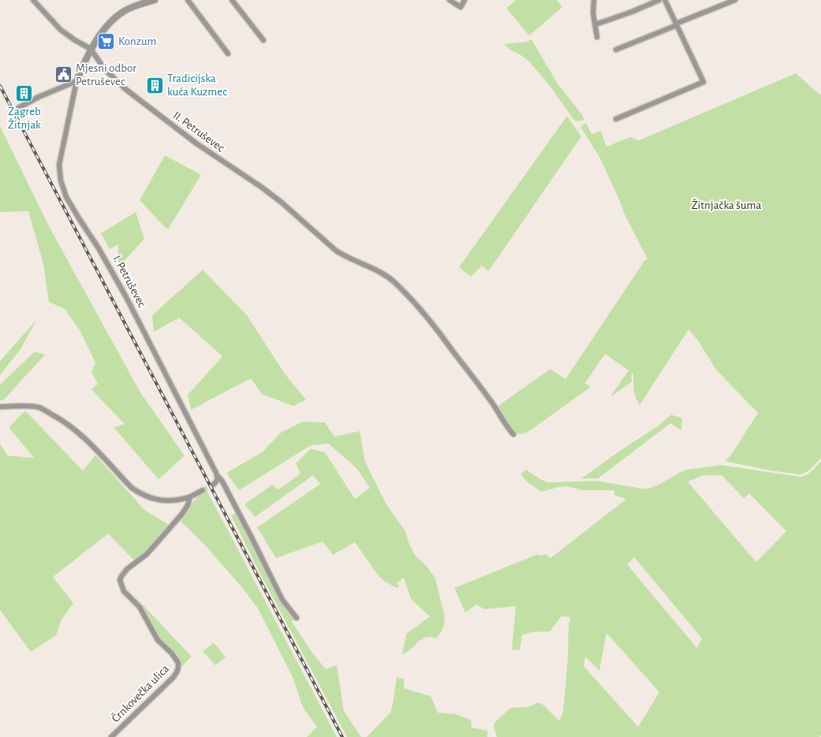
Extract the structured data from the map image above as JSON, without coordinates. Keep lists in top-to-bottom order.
{
  "streets": {
    "street": ["II. Petruševec", "I. Petruševec", "Črnkovečka ulica"]
  },
  "crossings": [
    ["II. Petruševec", "I. Petruševec"]
  ],
  "parks": ["Žitnjačka šuma"],
  "places": {
    "supermarket": ["Konzum"],
    "public building": ["Mjesni odbor Petruševec"],
    "building": ["Tradicijska kuća Kuzmec", "Zagreb Žitnjak"]
  }
}
